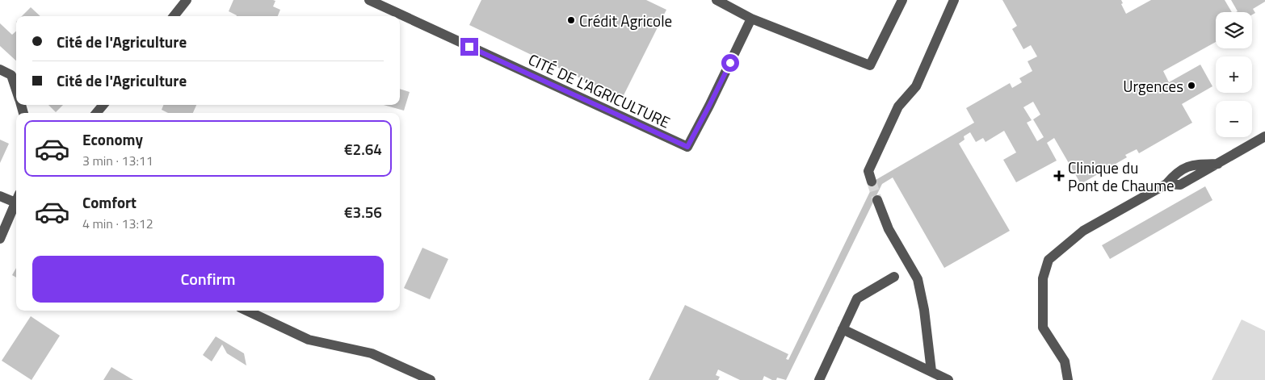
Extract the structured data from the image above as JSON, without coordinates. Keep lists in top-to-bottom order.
{
  "streets": {
    "street": ["CITÉ DE L'AGRICULTURE"]
  },
  "places": {
    "other": ["Crédit Agricole", "Urgences"],
    "health": ["Clinique du Pont de Chaume"]
  },
  "page": {
    "map_buttons": ["+", "−"],
    "banner": ["Cité de l'Agriculture", "Cité de l'Agriculture"],
    "list": [
      {
        "name": "Economy",
        "note": "3 min · 13:11",
        "value": "€2.64"
      },
      {
        "name": "Comfort",
        "note": "4 min · 13:12",
        "value": "€3.56"
      }
    ],
    "buttons": "Confirm"
  }
}
